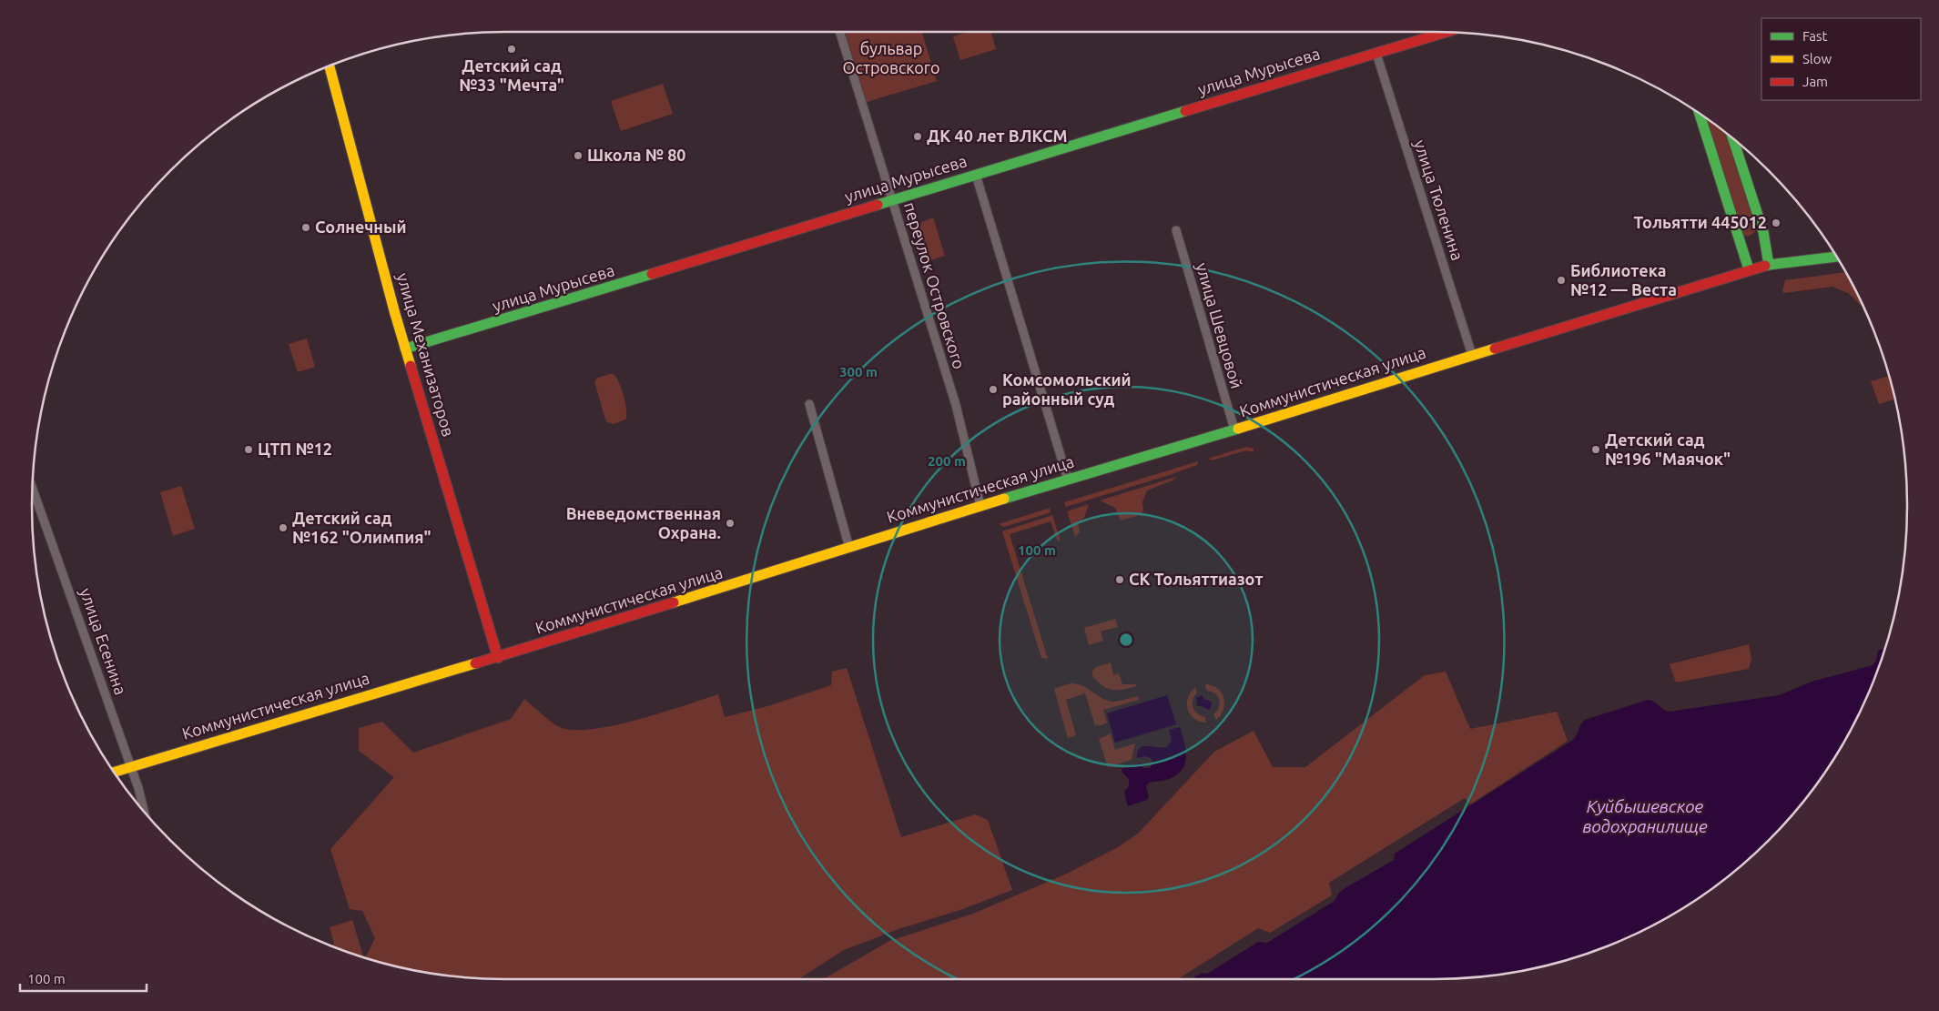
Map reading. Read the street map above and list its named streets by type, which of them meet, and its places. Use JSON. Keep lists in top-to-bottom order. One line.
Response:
{"streets":{"main road":["улица Мурысева","улица Механизаторов","Коммунистическая улица"],"street":["улица Тюленина","переулок Островского","улица Шевцовой","улица Есенина"]},"crossings":[["улица Мурысева","улица Тюленина"],["улица Мурысева","переулок Островского"],["улица Мурысева","улица Механизаторов"],["улица Тюленина","Коммунистическая улица"],["переулок Островского","Коммунистическая улица"],["улица Шевцовой","Коммунистическая улица"],["улица Механизаторов","Коммунистическая улица"],["Коммунистическая улица","улица Есенина"]],"water":["Куйбышевское водохранилище"],"parks":["бульвар Островского"],"places":["Детский сад №33 \"Мечта\"","ДК 40 лет ВЛКСМ","Школа № 80","Тольятти 445012","Солнечный","Библиотека №12 — Веста","Комсомольский районный суд","ЦТП №12","Детский сад №196 \"Маячок\"","Вневедомственная Охрана.","Детский сад №162 \"Олимпия\"","СК Тольяттиазот"],"legend":["Fast","Slow","Jam"],"scale_bar":"100 m","rings":["300 m","200 m","100 m"]}
